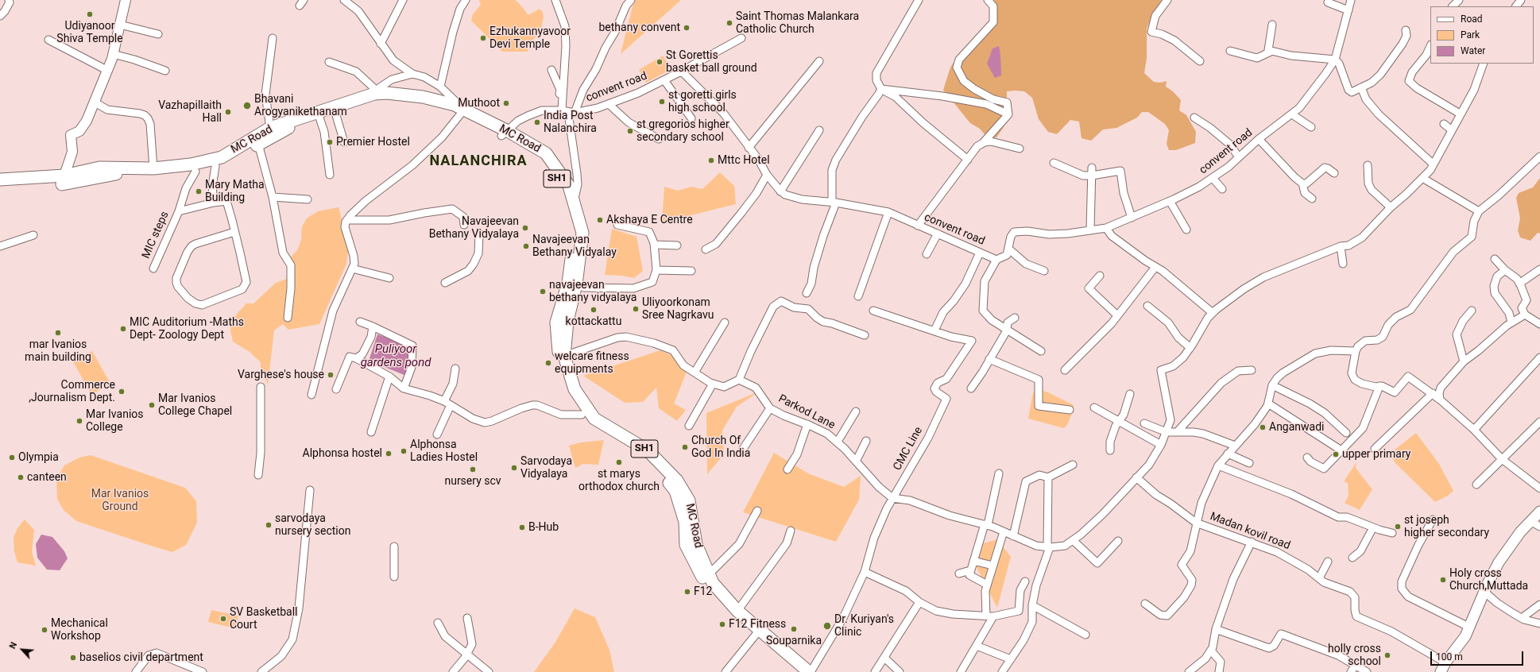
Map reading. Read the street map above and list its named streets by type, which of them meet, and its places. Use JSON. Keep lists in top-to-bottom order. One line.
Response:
{"streets":{"main road":["MC Road","SH1"],"street":["convent road","MIC steps","Parkod Lane","CMC Line","Madan kovil road"]},"crossings":[["convent road","MC Road"],["MC Road","MIC steps"],["MC Road","CMC Line"],["Parkod Lane","CMC Line"]],"districts":["NALANCHIRA"],"water":["Puliyoor gardens pond"],"parks":["Mar Ivanios Ground"],"places":["Udiyanoor Shiva Temple","Saint Thomas Malankara Catholic Church","bethany convent","Ezhukannyavoor Devi Temple","St Gorettis basket ball ground","st goretti girls high school","Muthoot","Bhavani Arogyanikethanam","Vazhapillaith Hall","India Post Nalanchira","st gregorios higher secondary school","Premier Hostel","Mttc Hotel","Mary Matha Building","Akshaya E Centre","Navajeevan Bethany Vidyalaya","Navajeevan Bethany Vidyalay","navajeevan bethany vidyalaya","Uliyoorkonam Sree Nagrkavu","kottackattu","MIC Auditorium -Maths Dept- Zoology Dept","mar Ivanios main building","welcare fitness equipments","Varghese's house","Commerce ,Journalism Dept.","Mar Ivanios College Chapel","Mar Ivanios College","Anganwadi","Church Of God In India","Alphonsa Ladies Hostel","Alphonsa hostel","upper primary","Olympia","st marys orthodox church","Sarvodaya Vidyalaya","nursery scv","canteen","sarvodaya nursery section","st joseph higher secondary","B-Hub","Holy cross Church,Muttada","F12","SV Basketball Court","F12 Fitness","Dr. Kuriyan's Clinic","Souparnika","Mechanical Workshop","holly cross school","baselios civil department"],"legend":["Road","Park","Water"],"scale_bar":"100 m","north":"top left"}
